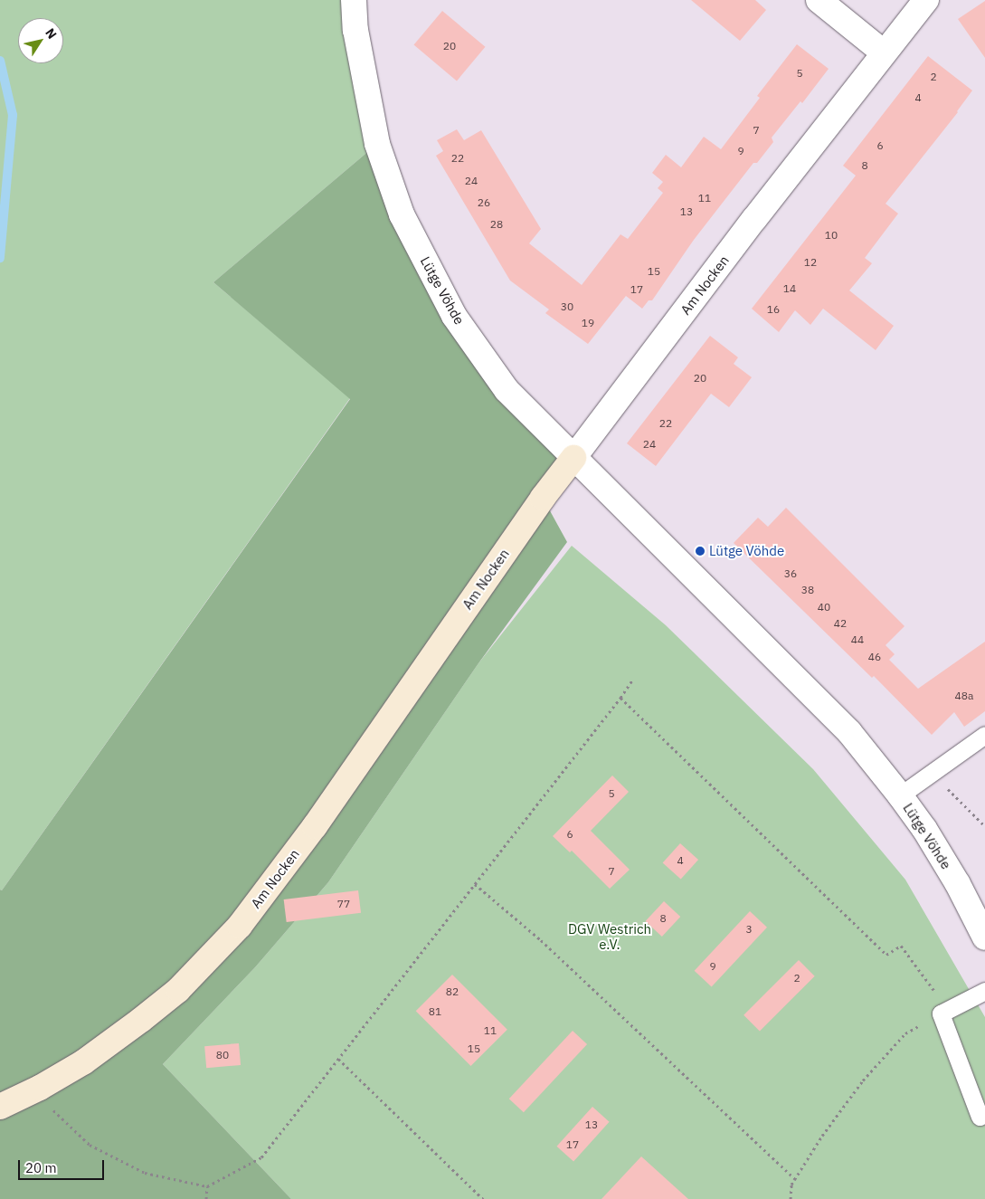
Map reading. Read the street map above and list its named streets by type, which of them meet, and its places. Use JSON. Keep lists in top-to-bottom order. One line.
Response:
{"streets":{"street":["Am Nocken","Lütge Vöhde"]},"crossings":[["Am Nocken","Lütge Vöhde"]],"parks":["DGV Westrich e.V."],"places":["Lütge Vöhde"],"house_numbers":["20","5","2","4","7","6","9","22","8","24","11","26","13","28","10","12","15","14","17","30","16","19","20","22","24","36","38","40","42","44","46","48a","5","6","4","7","77","8","3","9","2","82","81","11","15","80","13","17"],"scale_bar":"20 m","north":"top right"}
